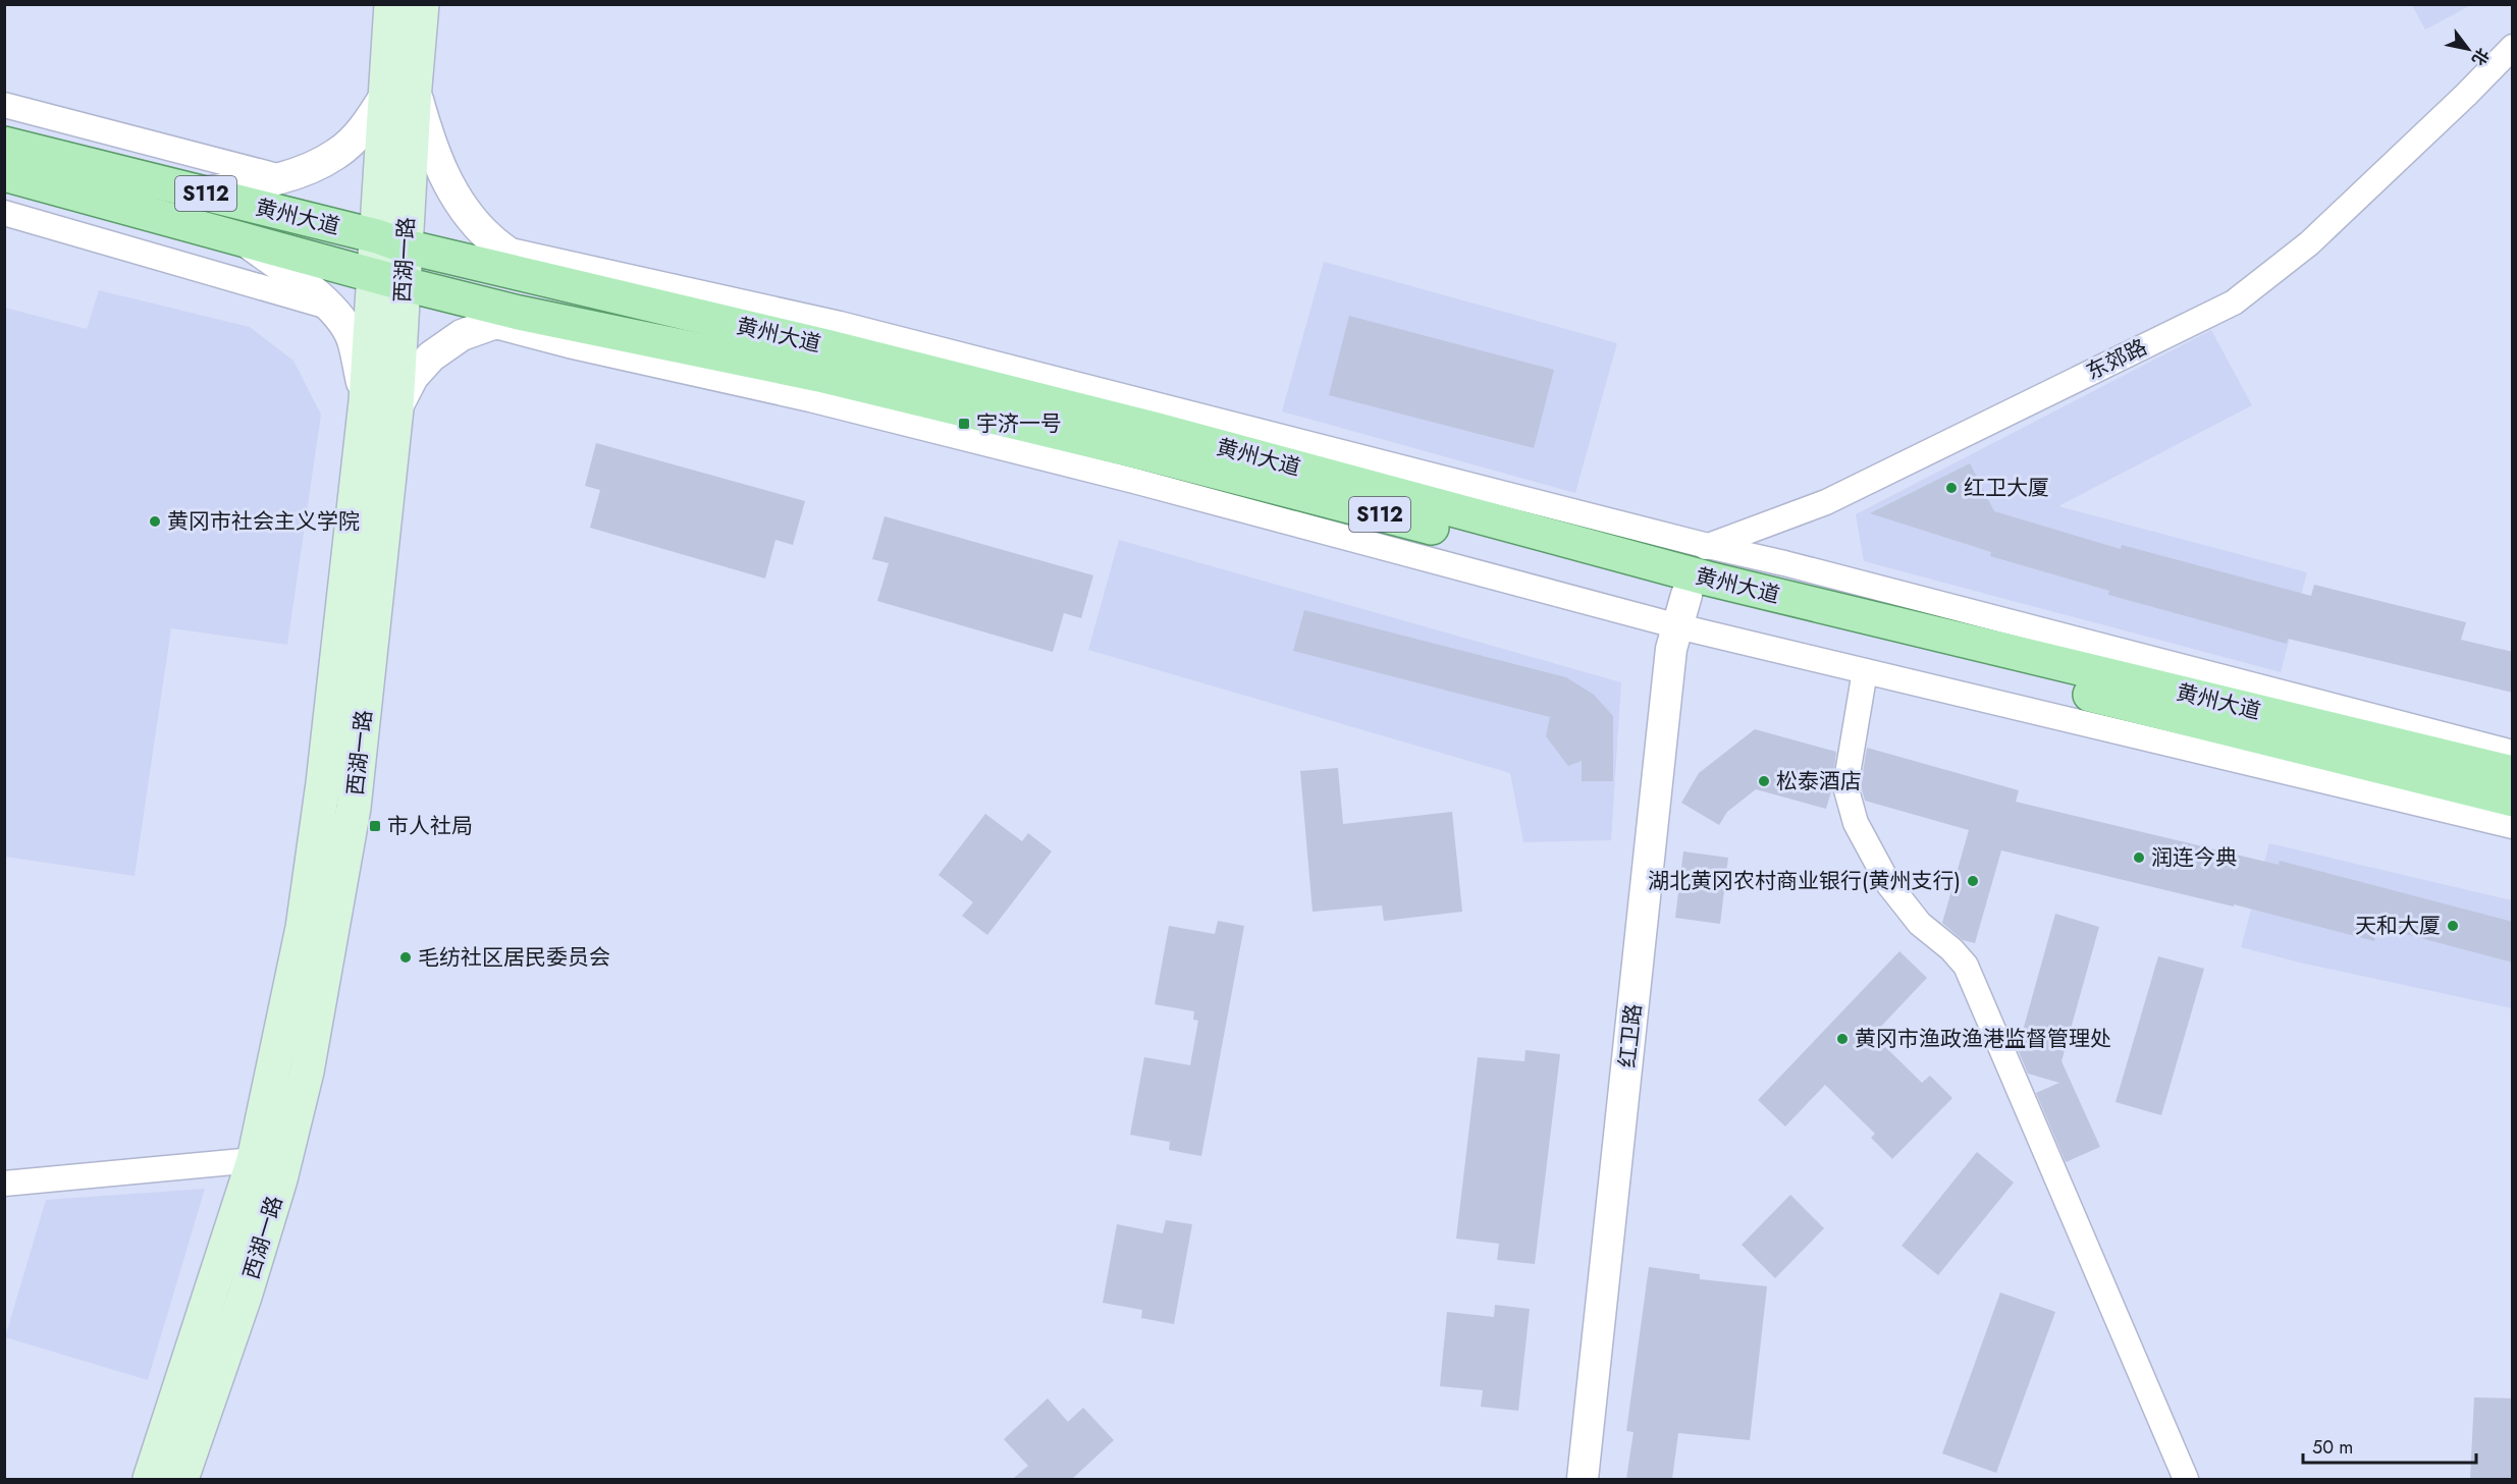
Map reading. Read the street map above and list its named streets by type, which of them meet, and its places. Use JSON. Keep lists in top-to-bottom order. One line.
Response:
{"streets":{"main road":["S112","黄州大道","西湖一路"],"street":["东郊路","红卫路"]},"crossings":[["黄州大道","西湖一路"],["黄州大道","东郊路"],["黄州大道","红卫路"]],"places":{"transit":["宇济一号","市人社局"],"other":["红卫大厦","黄冈市社会主义学院","松泰酒店","润连今典","湖北黄冈农村商业银行(黄州支行)","天和大厦","毛纺社区居民委员会","黄冈市渔政渔港监督管理处"]},"scale_bar":"50 m","north":"bottom right"}
